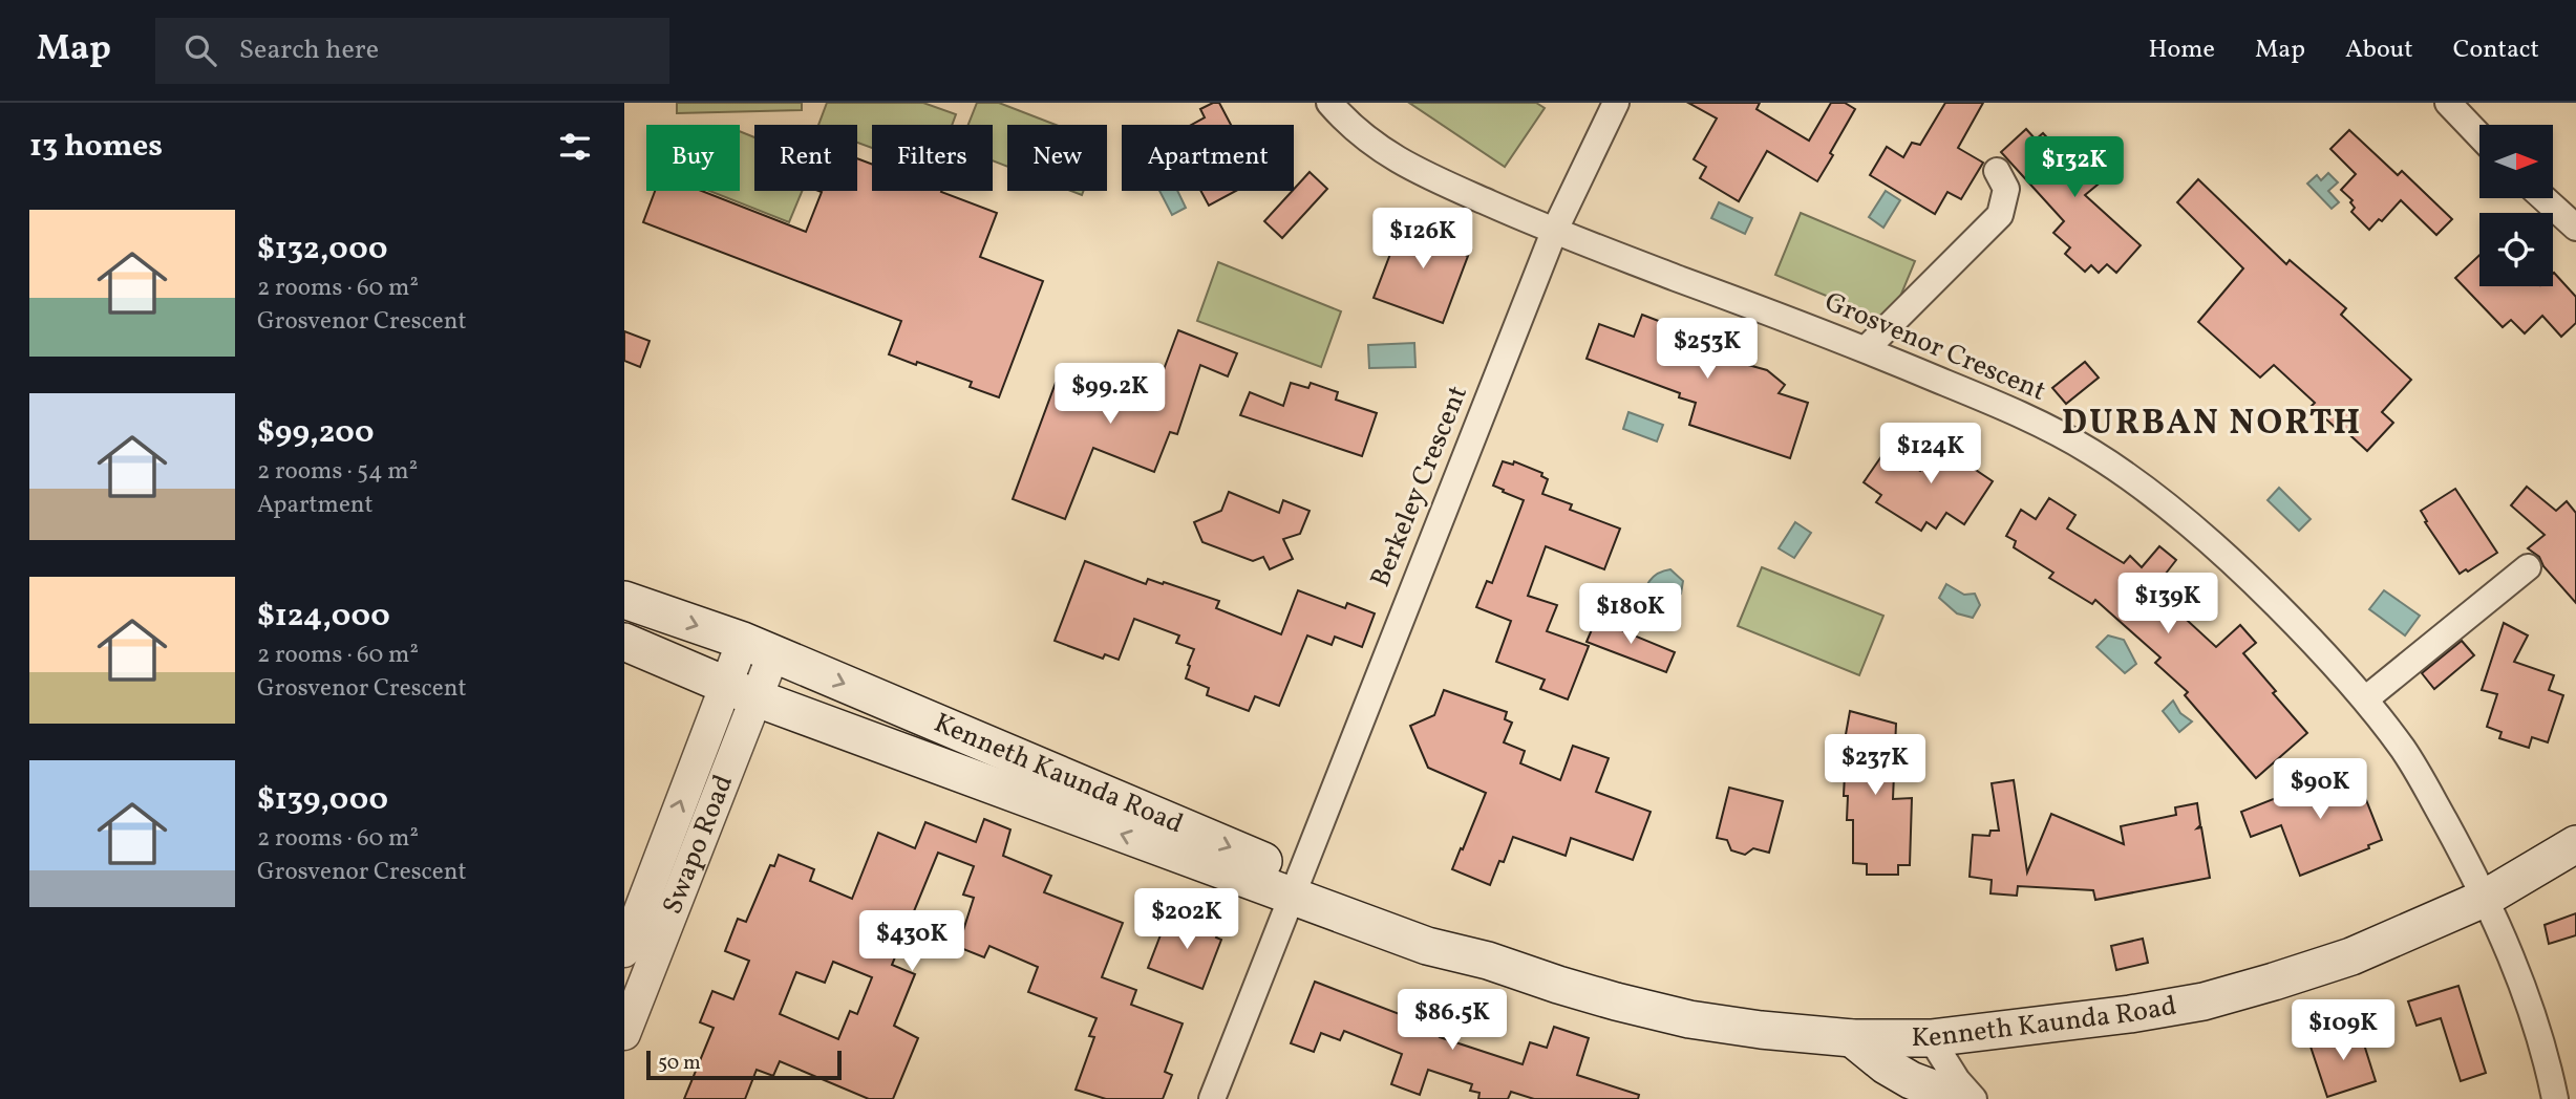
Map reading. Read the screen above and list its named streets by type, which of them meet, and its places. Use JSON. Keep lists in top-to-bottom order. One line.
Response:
{"streets":{"main road":["Kenneth Kaunda Road"],"street":["Grosvenor Crescent","Berkeley Crescent","Swapo Road"]},"crossings":[["Grosvenor Crescent","Berkeley Crescent"],["Grosvenor Crescent","Kenneth Kaunda Road"],["Berkeley Crescent","Kenneth Kaunda Road"],["Kenneth Kaunda Road","Swapo Road"]],"districts":["DURBAN NORTH"],"scale_bar":"50 m","north":"right","page":{"header":"Map","search":"Search here","nav":["Home","Map","About","Contact"],"heading":"13 homes","chip":["Buy","Rent","Filters","New","Apartment"],"price":["$132K","$126K","$253K","$99.2K","$124K","$139K","$180K","$237K","$90K","$202K","$430K","$86.5K","$109K"],"list":[{"name":"$132,000","note":"2 rooms · 60 m² · Grosvenor Crescent"},{"name":"$99,200","note":"2 rooms · 54 m² · Apartment"},{"name":"$124,000","note":"2 rooms · 60 m² · Grosvenor Crescent"},{"name":"$139,000","note":"2 rooms · 60 m² · Grosvenor Crescent"}],"scale":"50 m"}}
